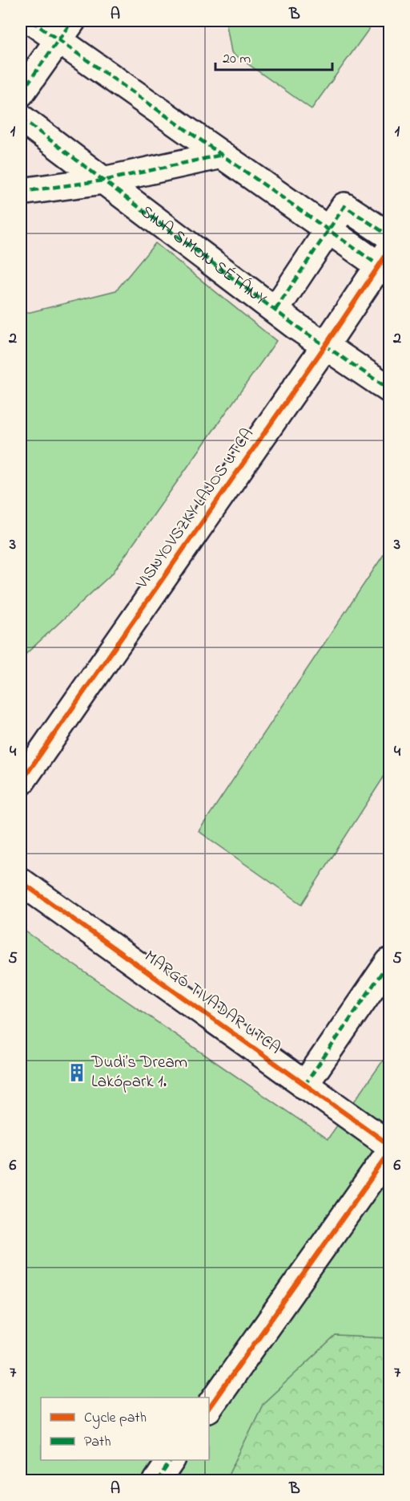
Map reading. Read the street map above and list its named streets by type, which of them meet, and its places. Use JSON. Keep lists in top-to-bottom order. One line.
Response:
{"streets":{"street":["SINA SIMON SÉTÁNY","VISNYOVSZKY LAJOS UTCA","MARGÓ TIVADAR UTCA"]},"crossings":[["SINA SIMON SÉTÁNY","VISNYOVSZKY LAJOS UTCA"]],"places":{"building":["Dudi’s Dream Lakópark 1."]},"legend":["Cycle path","Path"],"scale_bar":"20 m","grid":{"columns":["A","B"],"rows":["1","2","3","4","5","6","7"]}}
